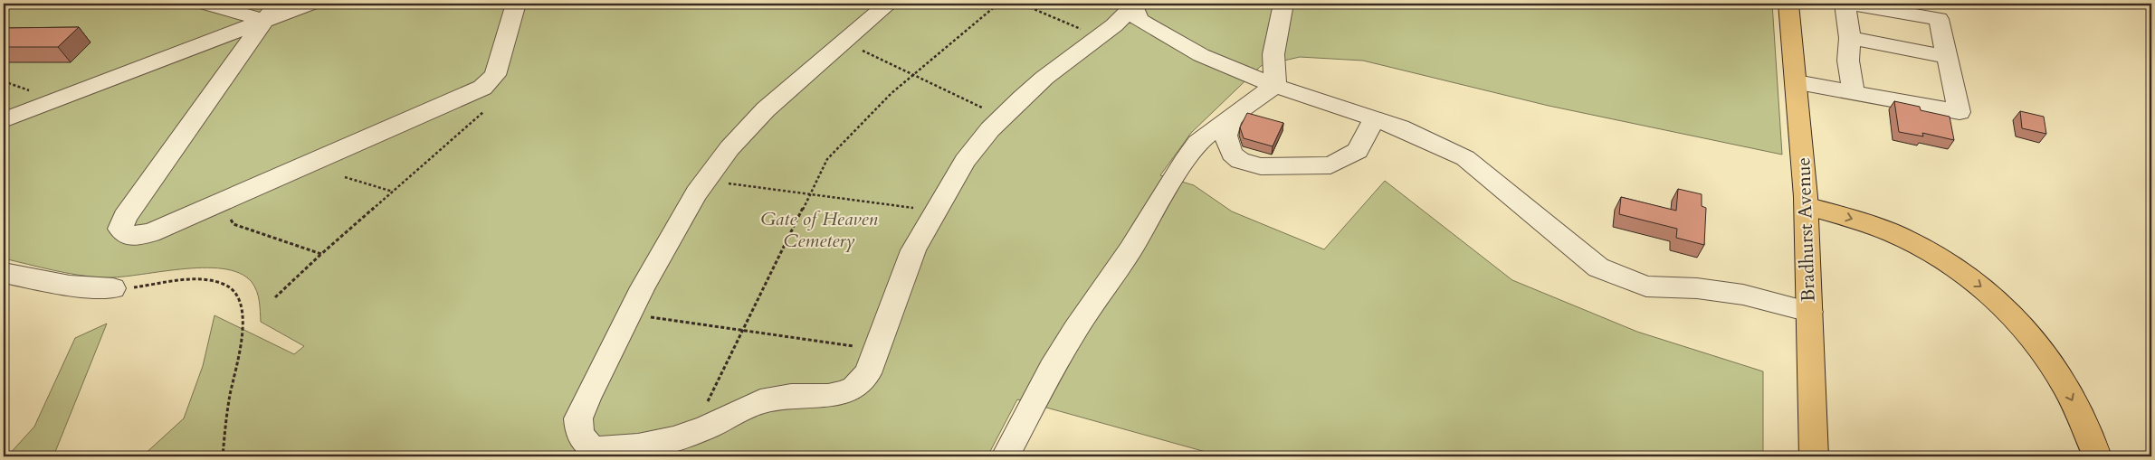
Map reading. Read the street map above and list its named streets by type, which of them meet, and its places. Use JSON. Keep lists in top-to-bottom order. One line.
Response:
{"streets":{"main road":["Bradhurst Avenue"]},"parks":["Gate of Heaven Cemetery"]}
